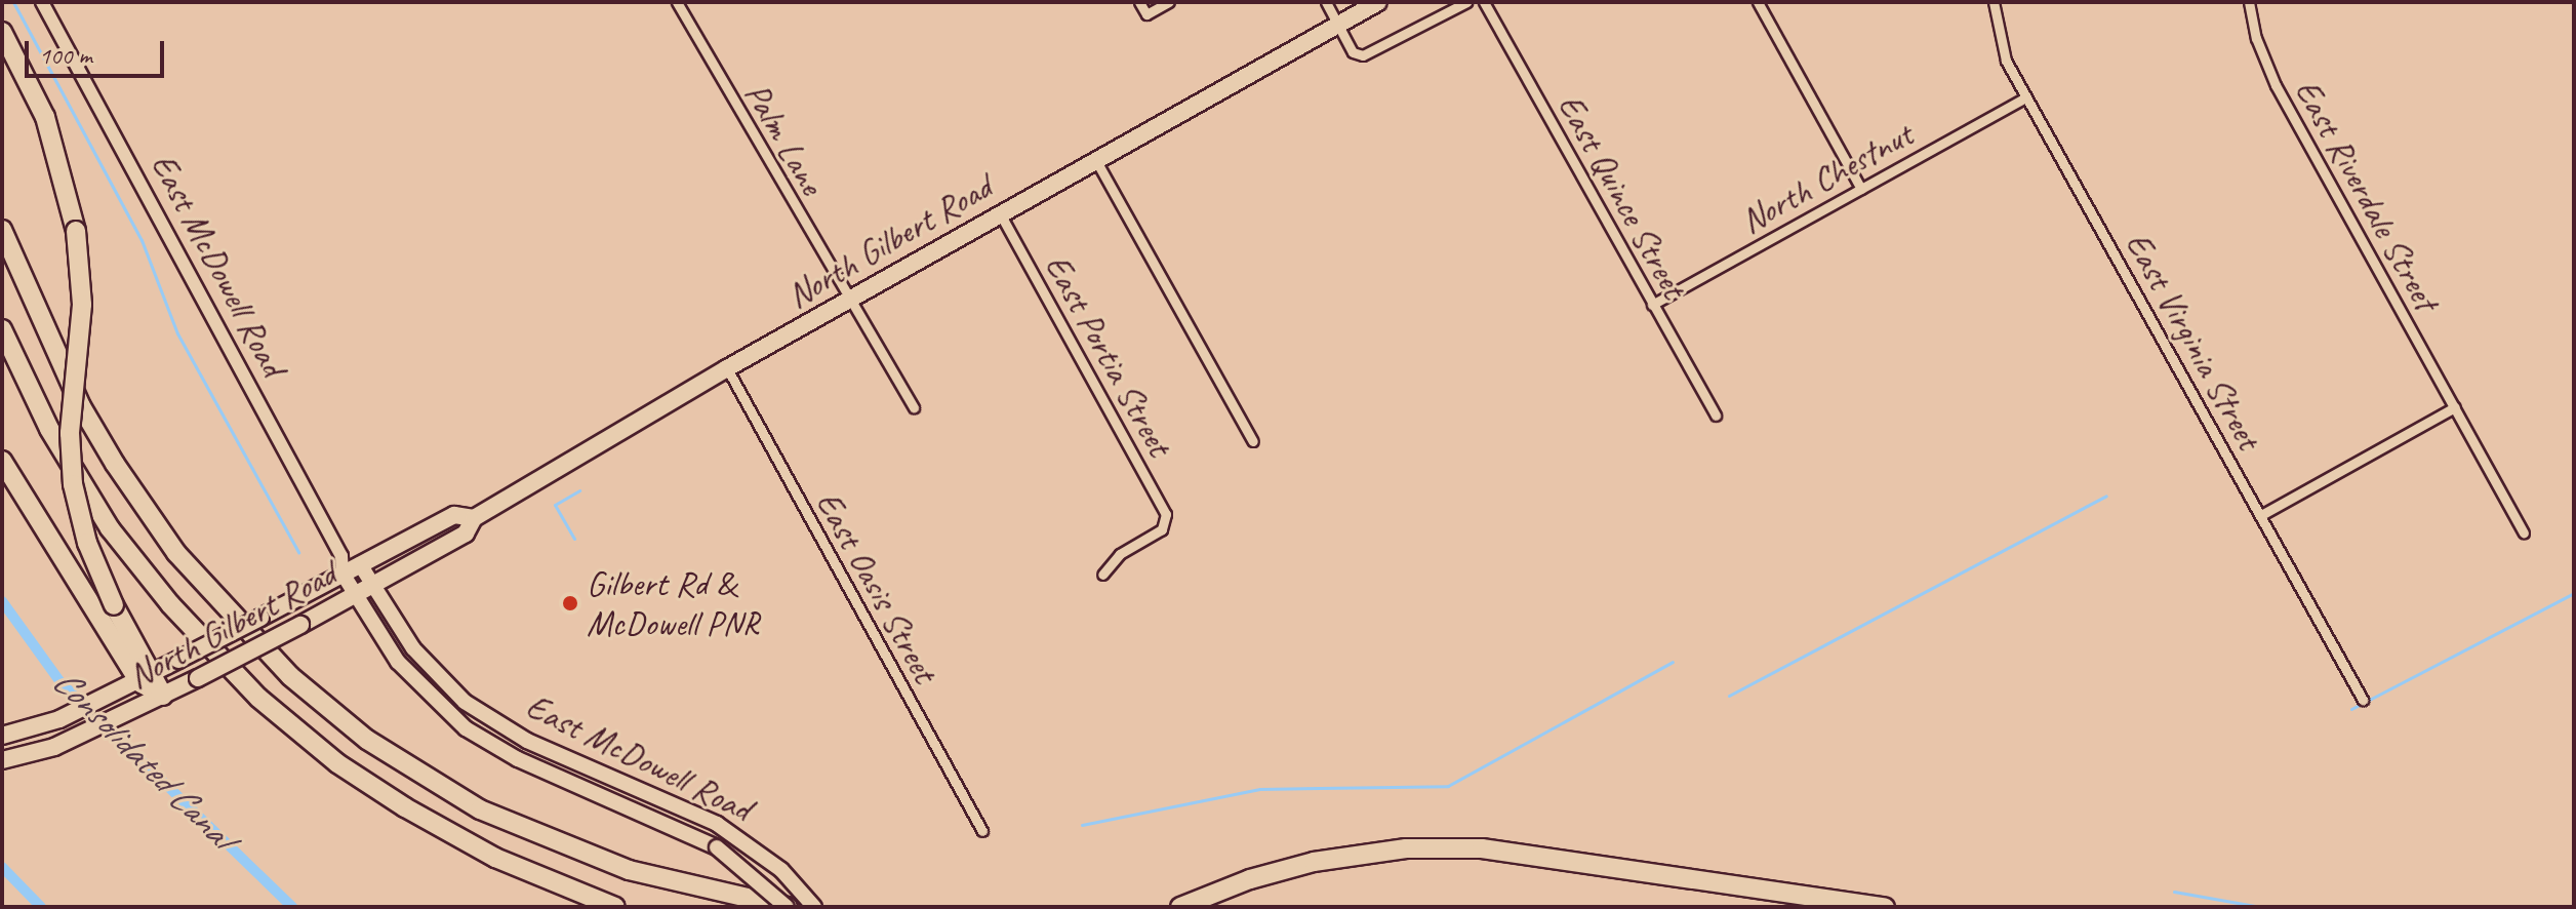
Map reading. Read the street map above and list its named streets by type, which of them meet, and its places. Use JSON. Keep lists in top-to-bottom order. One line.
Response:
{"streets":{"main road":["North Gilbert Road","East McDowell Road"],"street":["Palm Lane","North Chestnut","East Riverdale Street","East Quince Street","East Virginia Street","East Portia Street","East Oasis Street"]},"crossings":[["Palm Lane","North Gilbert Road"],["North Chestnut","East Quince Street"],["North Chestnut","East Virginia Street"],["North Gilbert Road","East McDowell Road"],["North Gilbert Road","East Portia Street"],["North Gilbert Road","East Oasis Street"]],"water":["Consolidated Canal"],"places":["Gilbert Rd & McDowell PNR"],"scale_bar":"100 m"}
